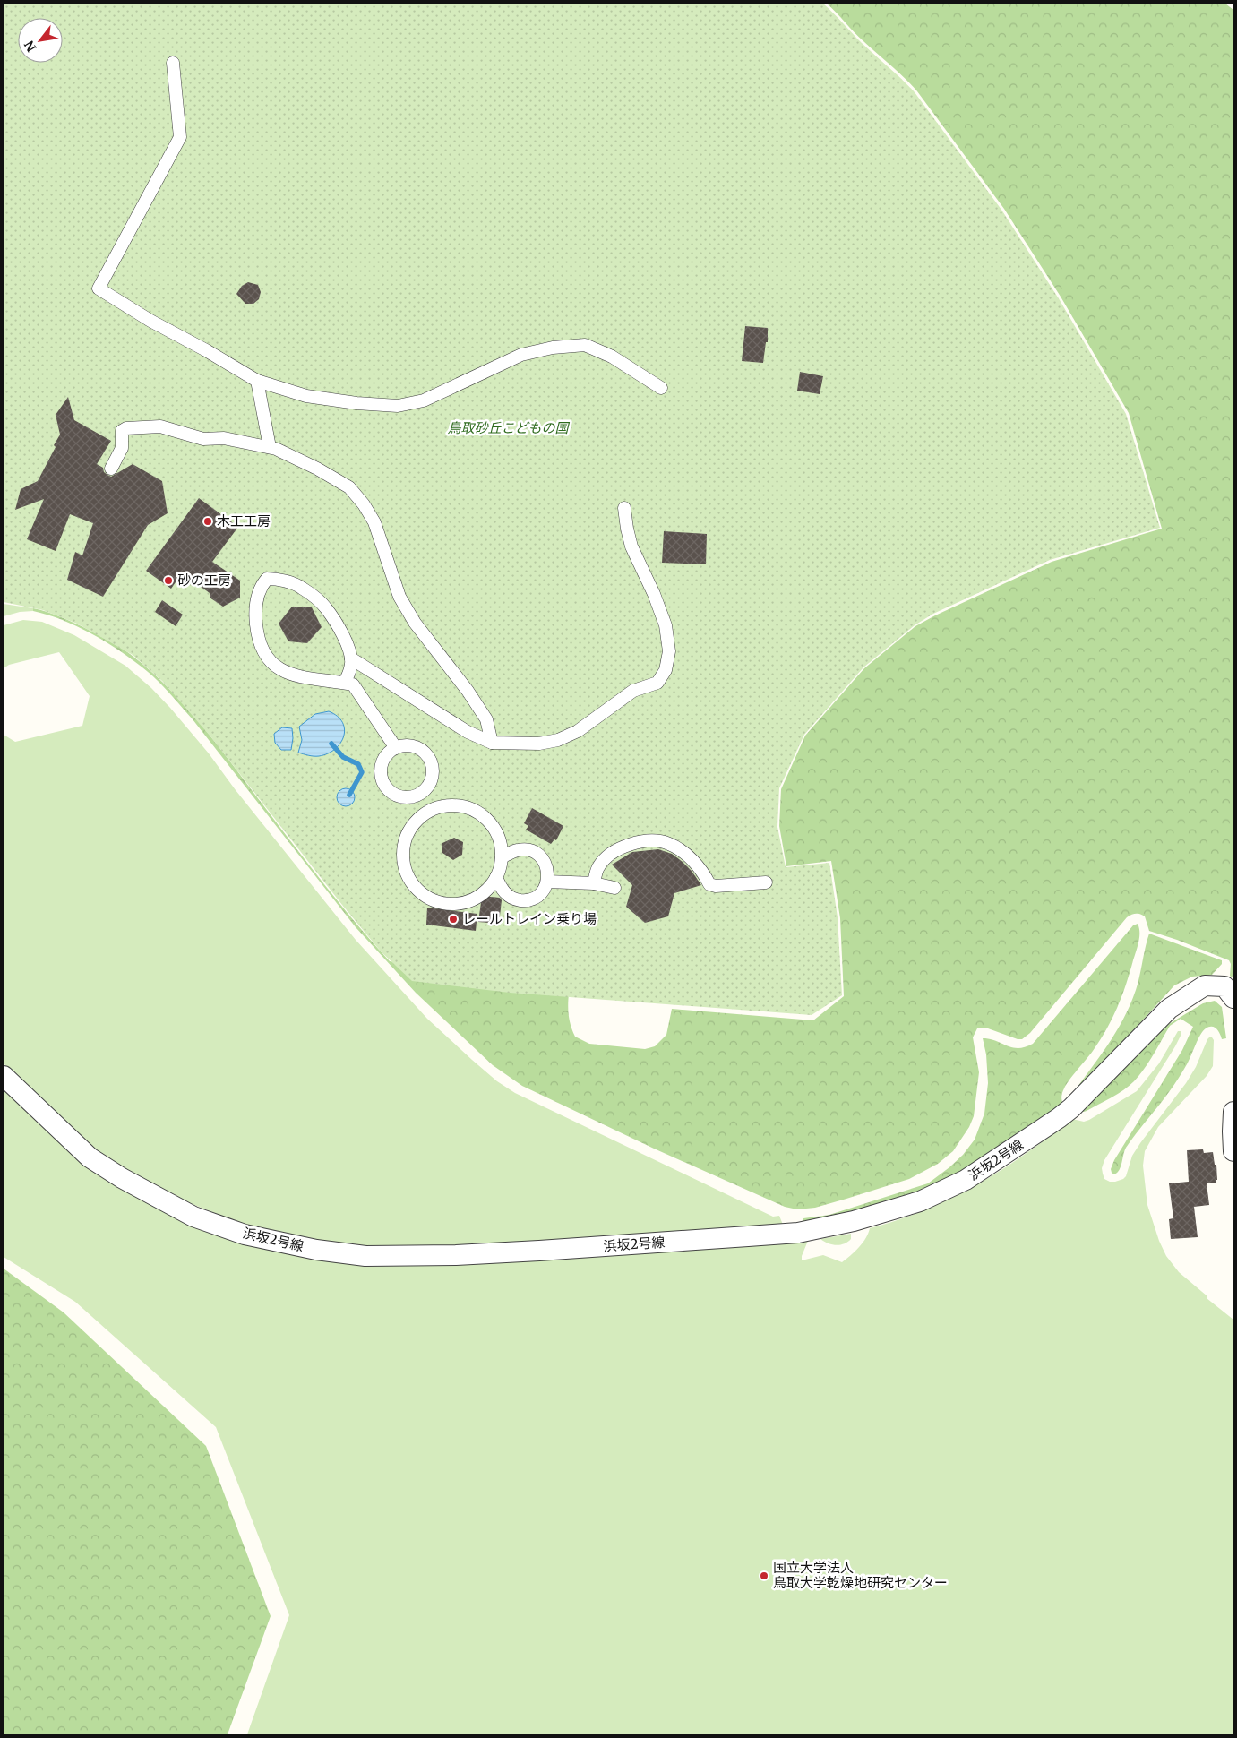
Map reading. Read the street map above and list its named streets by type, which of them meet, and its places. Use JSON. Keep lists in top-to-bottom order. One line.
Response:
{"streets":{"street":["浜坂2号線"]},"parks":["鳥取砂丘こどもの国"],"places":["木工工房","砂の工房","レールトレイン乗り場","国立大学法人 鳥取大学乾燥地研究センター"],"north":"bottom left"}
